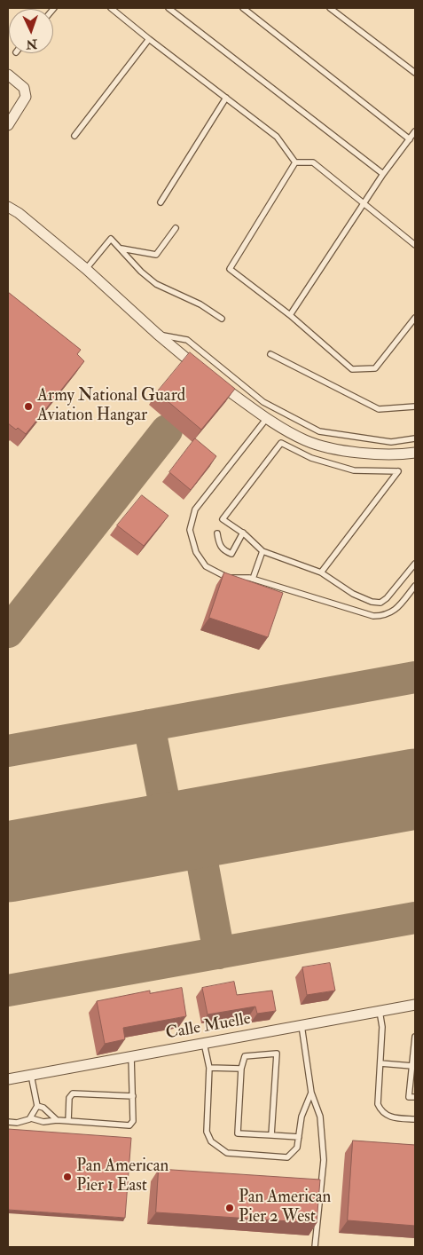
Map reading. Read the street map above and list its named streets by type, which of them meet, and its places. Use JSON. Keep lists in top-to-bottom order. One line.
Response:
{"streets":{"street":["Calle Muelle"]},"places":["Army National Guard Aviation Hangar","Pan American Pier 1 East","Pan American Pier 2 West"],"north":"bottom"}
